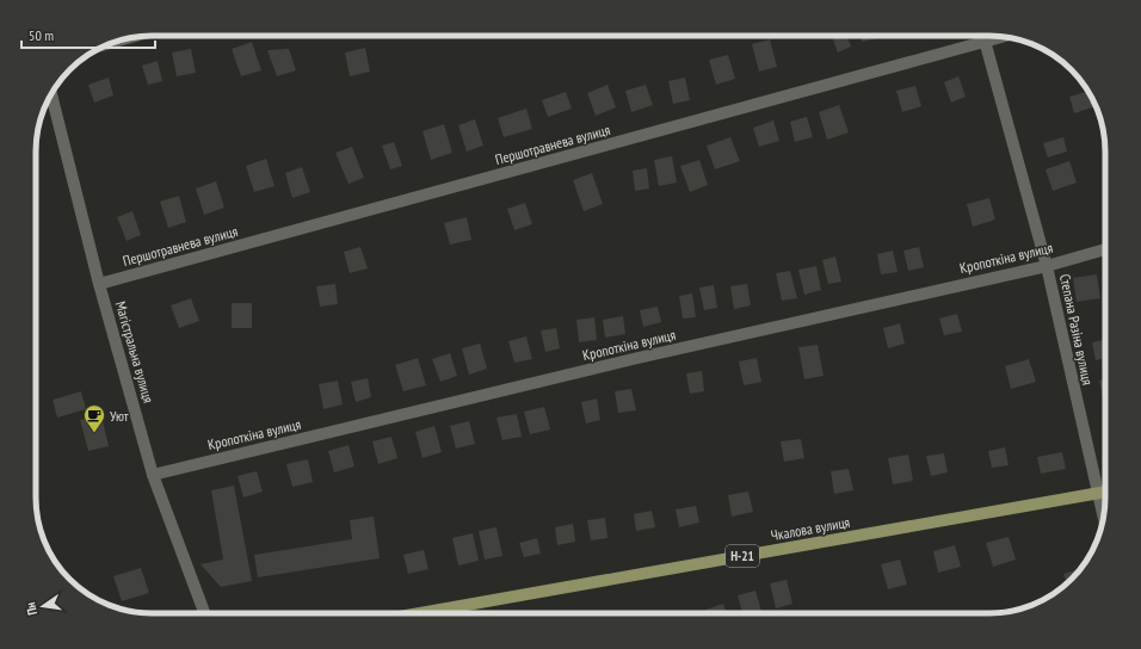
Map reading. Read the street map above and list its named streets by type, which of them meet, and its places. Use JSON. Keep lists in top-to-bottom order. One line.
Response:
{"streets":{"main road":["Чкалова вулиця","Н-21"],"street":["Першотравнева вулиця","Кропоткіна вулиця","Степана Разіна вулиця","Магістральна вулиця"]},"crossings":[["Першотравнева вулиця","Степана Разіна вулиця"],["Першотравнева вулиця","Магістральна вулиця"],["Кропоткіна вулиця","Степана Разіна вулиця"],["Кропоткіна вулиця","Магістральна вулиця"],["Степана Разіна вулиця","Чкалова вулиця"]],"places":{"cafe":["Уют"]},"scale_bar":"50 m","north":"left"}
